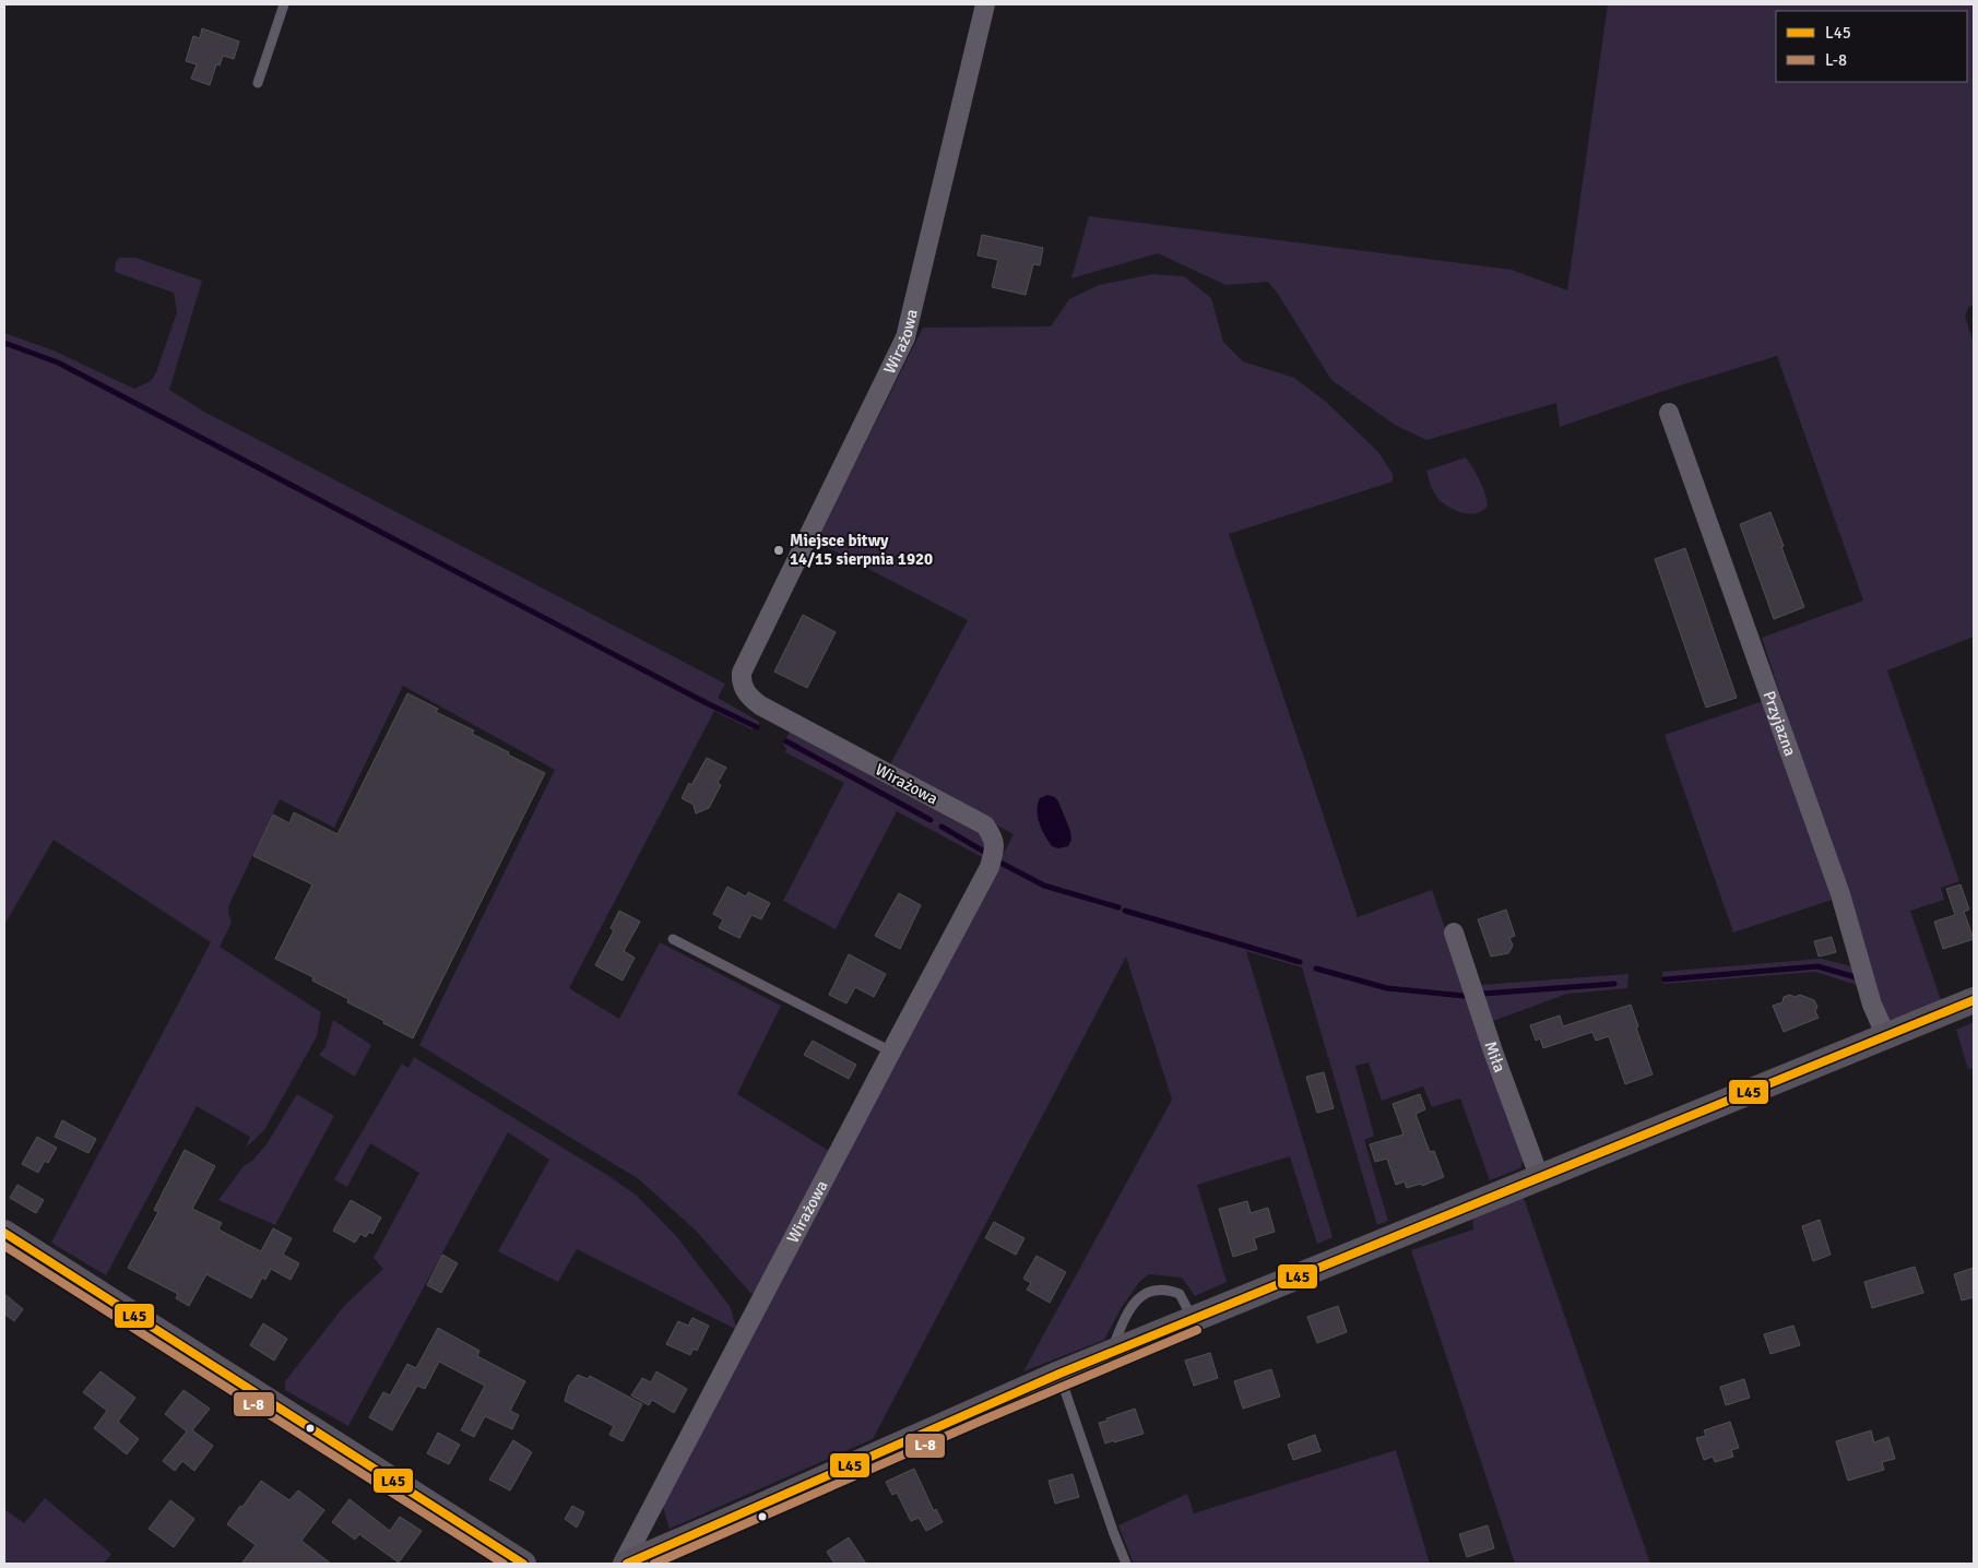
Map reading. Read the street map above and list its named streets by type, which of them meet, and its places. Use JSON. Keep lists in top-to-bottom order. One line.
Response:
{"streets":{"street":["Wirażowa","Przyjazna","Miła"]},"places":["Miejsce bitwy 14/15 sierpnia 1920"],"lines":["transit line L45","transit line L-8"],"legend":["L45","L-8"]}
